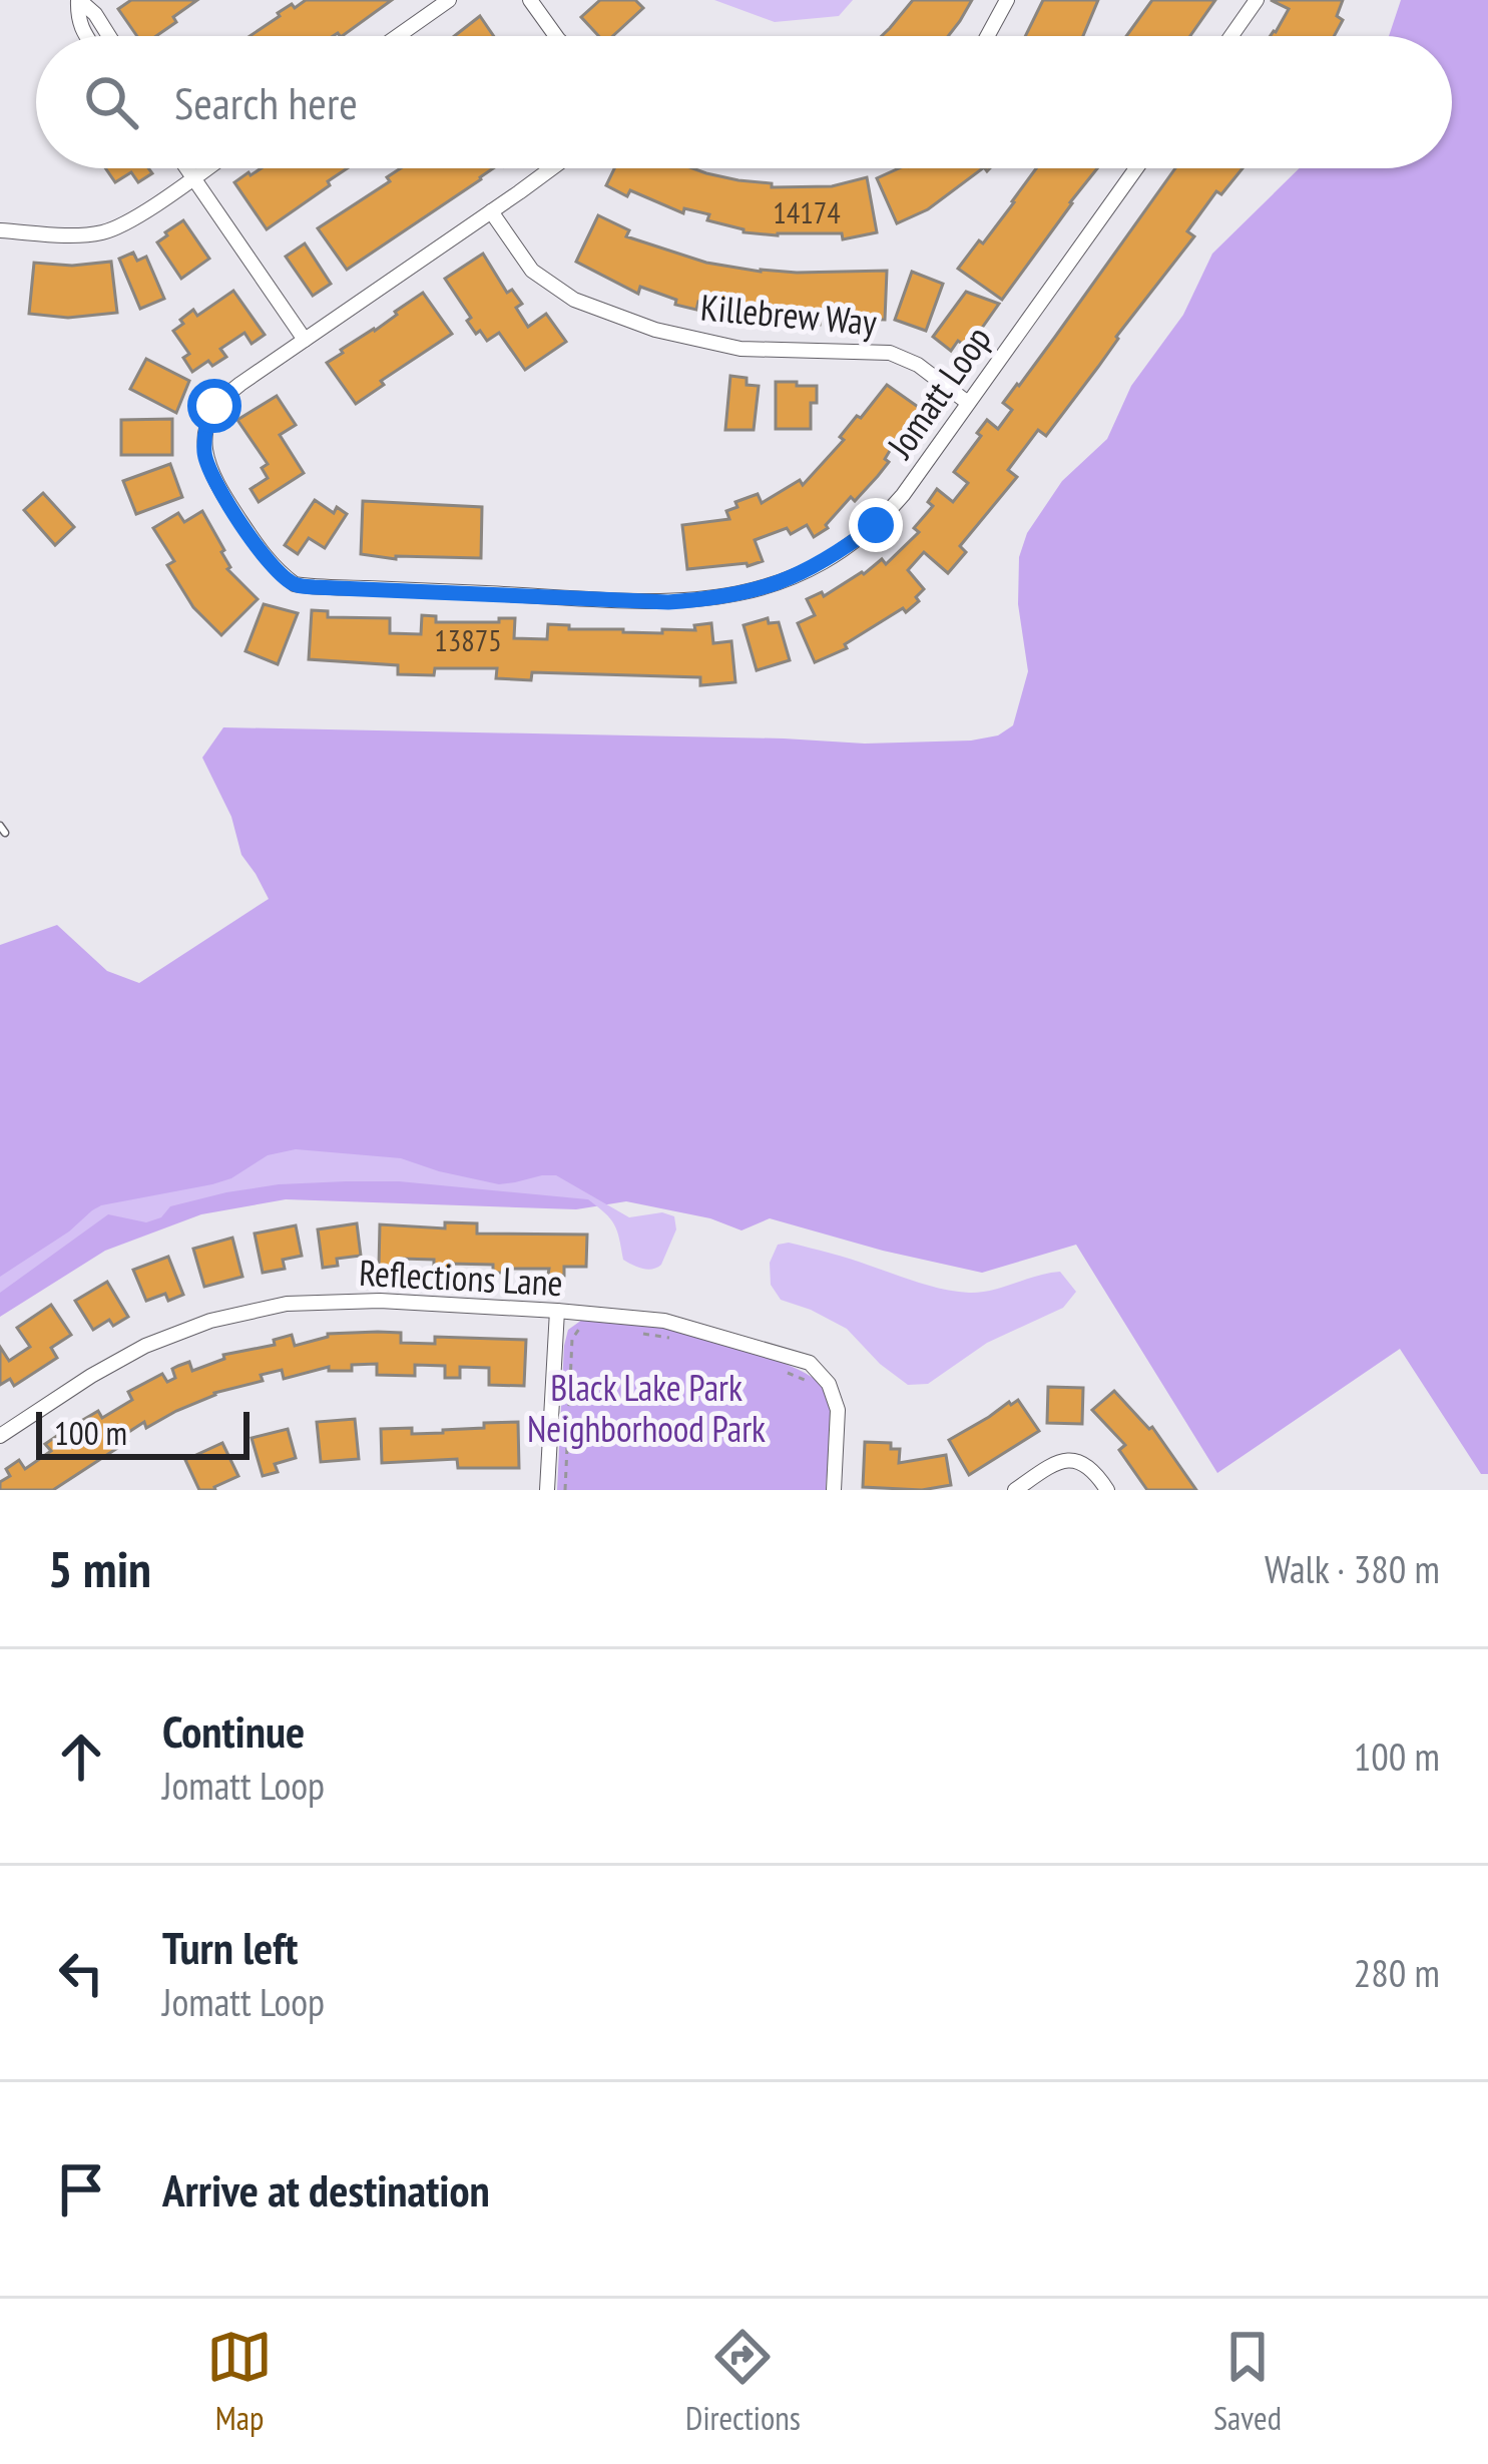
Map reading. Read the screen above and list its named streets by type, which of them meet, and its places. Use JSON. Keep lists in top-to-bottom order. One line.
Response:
{"streets":{"street":["Killebrew Way","Jomatt Loop","Reflections Lane"]},"crossings":[["Killebrew Way","Jomatt Loop"]],"parks":["Black Lake Park Neighborhood Park"],"house_numbers":["14174","13875"],"scale_bar":"100 m","page":{"search":"Search here","scale":"100 m","heading":["5 min","Walk · 380 m"],"list":[["Continue","Jomatt Loop","100 m"],["Turn left","Jomatt Loop","280 m"],"Arrive at destination"],"nav":["Map","Directions","Saved"]}}
